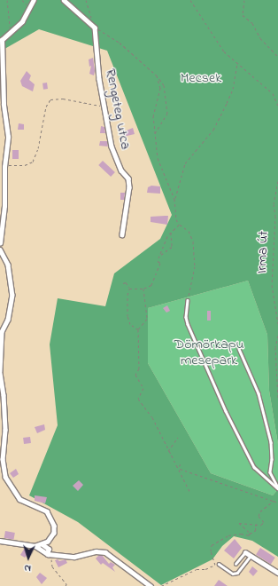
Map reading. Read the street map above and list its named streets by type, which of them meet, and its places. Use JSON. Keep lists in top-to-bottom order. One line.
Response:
{"streets":{"street":["Rengeteg utca"],"path":["Irma út"]},"parks":["Mecsek","Dömörkapu mesepark"],"north":"bottom"}
